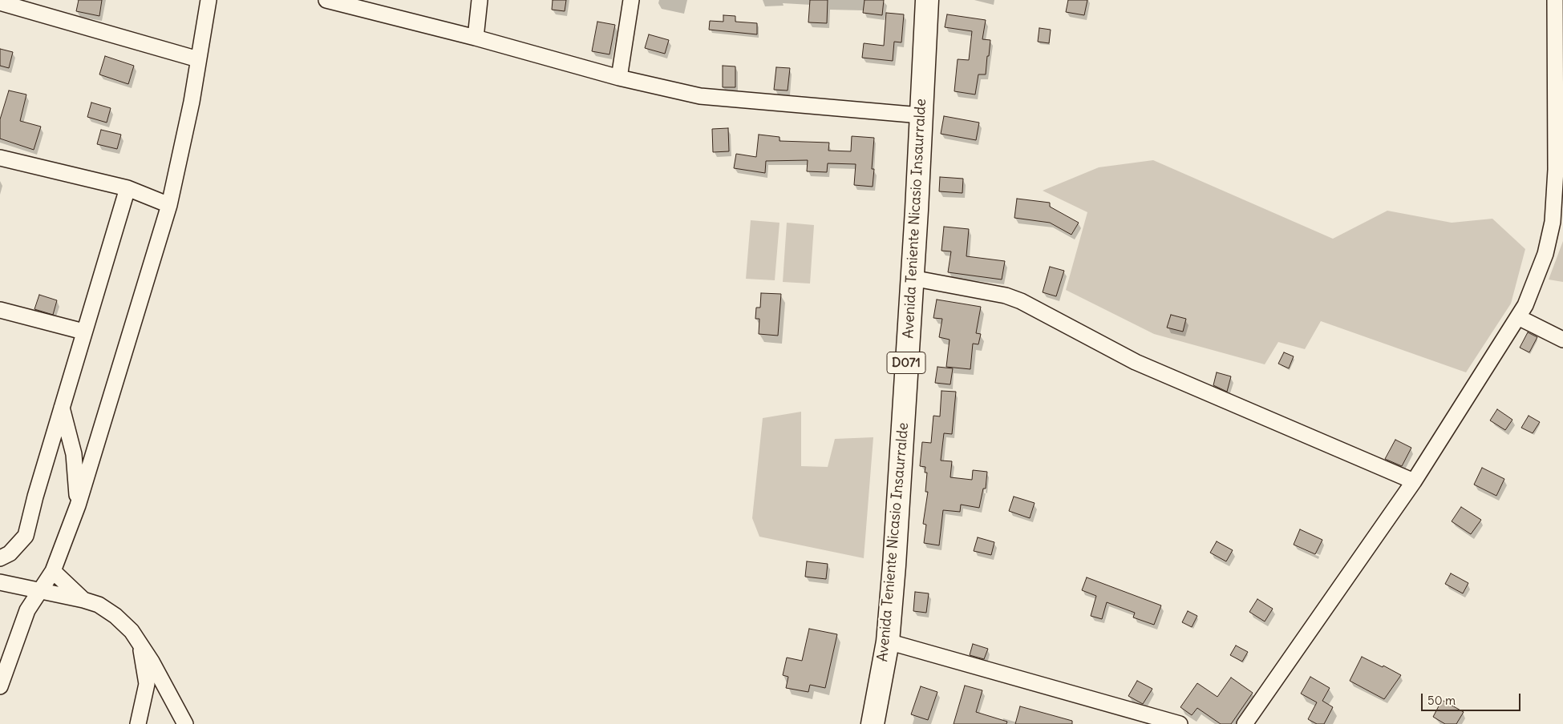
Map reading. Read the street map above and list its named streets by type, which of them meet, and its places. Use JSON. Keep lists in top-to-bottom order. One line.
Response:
{"streets":{"main road":["Avenida Teniente Nicasio Insaurralde","D071"]},"scale_bar":"50 m"}
